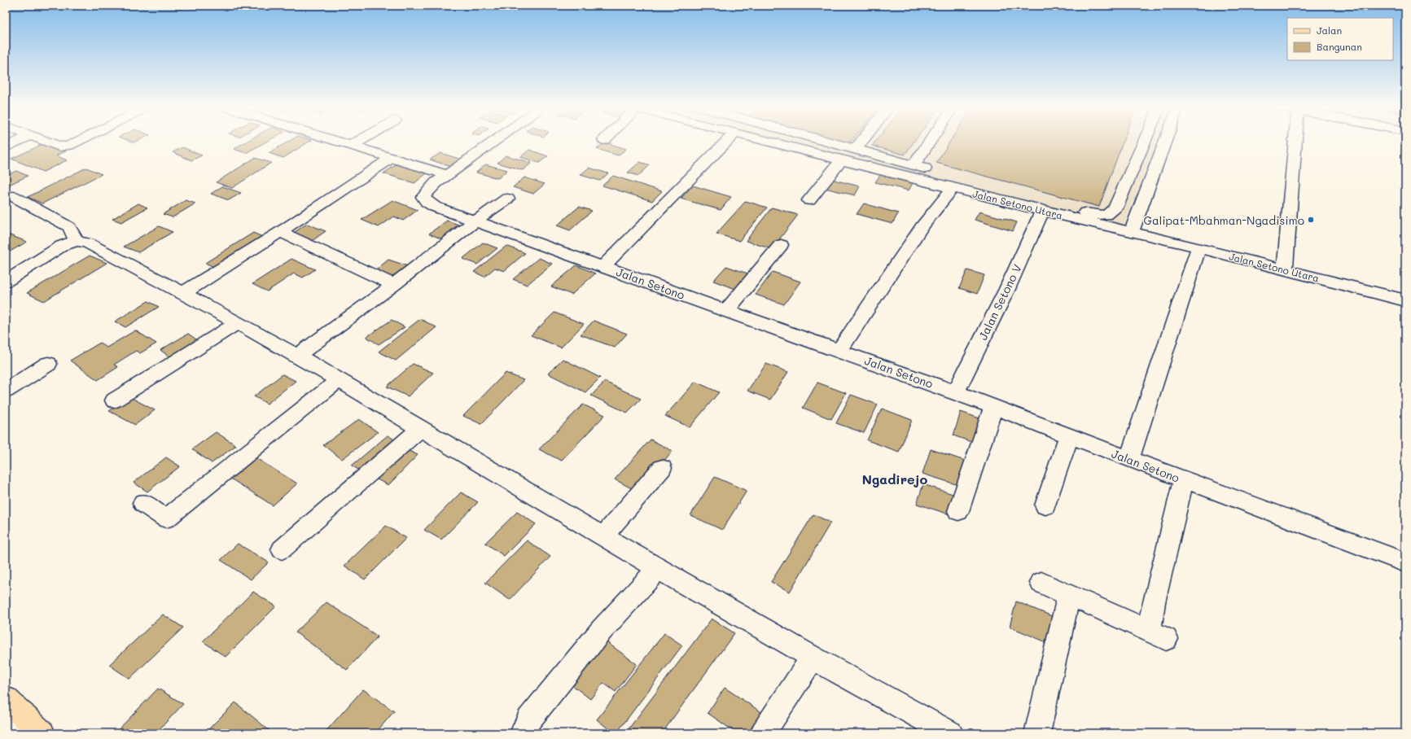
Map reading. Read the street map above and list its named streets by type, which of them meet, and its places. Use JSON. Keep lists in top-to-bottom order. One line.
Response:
{"streets":{"street":["Jalan Setono Utara","Jalan Setono","Jalan Setono V"]},"crossings":[["Jalan Setono Utara","Jalan Setono V"],["Jalan Setono","Jalan Setono V"]],"districts":["Ngadirejo"],"places":["Galipat-Mbahman-Ngadisimo"],"legend":["Jalan","Bangunan"]}
